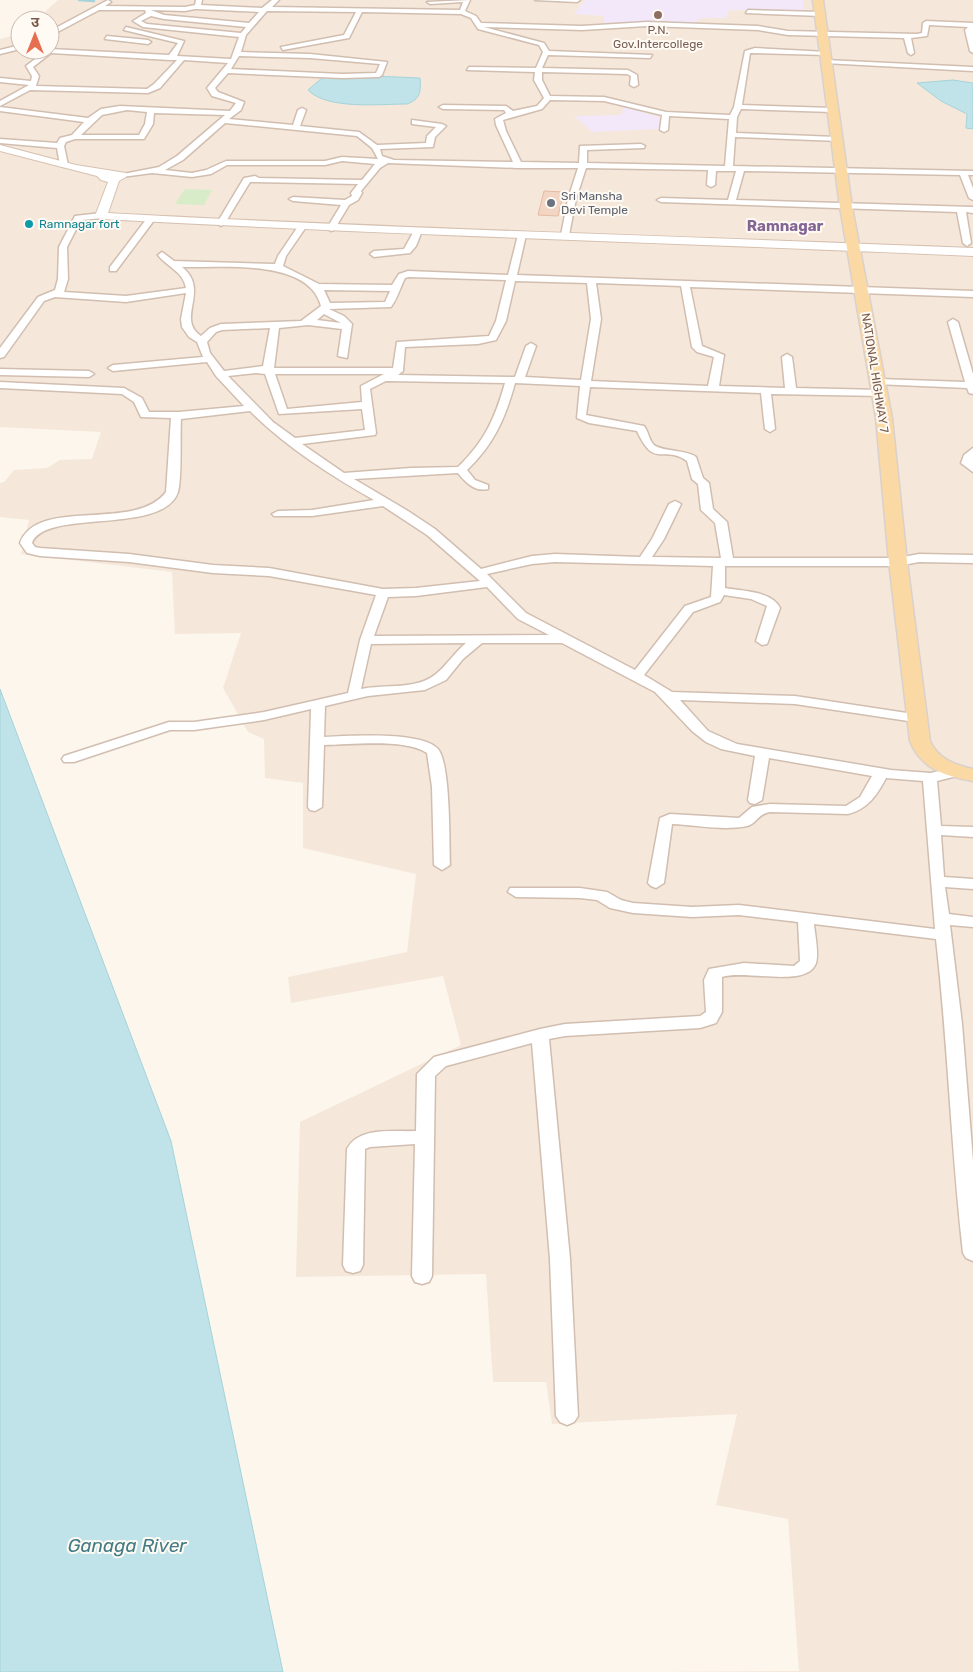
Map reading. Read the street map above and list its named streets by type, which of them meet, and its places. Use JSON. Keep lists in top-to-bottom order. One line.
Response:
{"streets":{"main road":["NATIONAL HIGHWAY 7"]},"districts":["Ramnagar"],"water":["Ganaga River"],"places":["P.N. Gov.Intercollege","Sri Mansha Devi Temple","Ramnagar fort"],"north":"top"}
